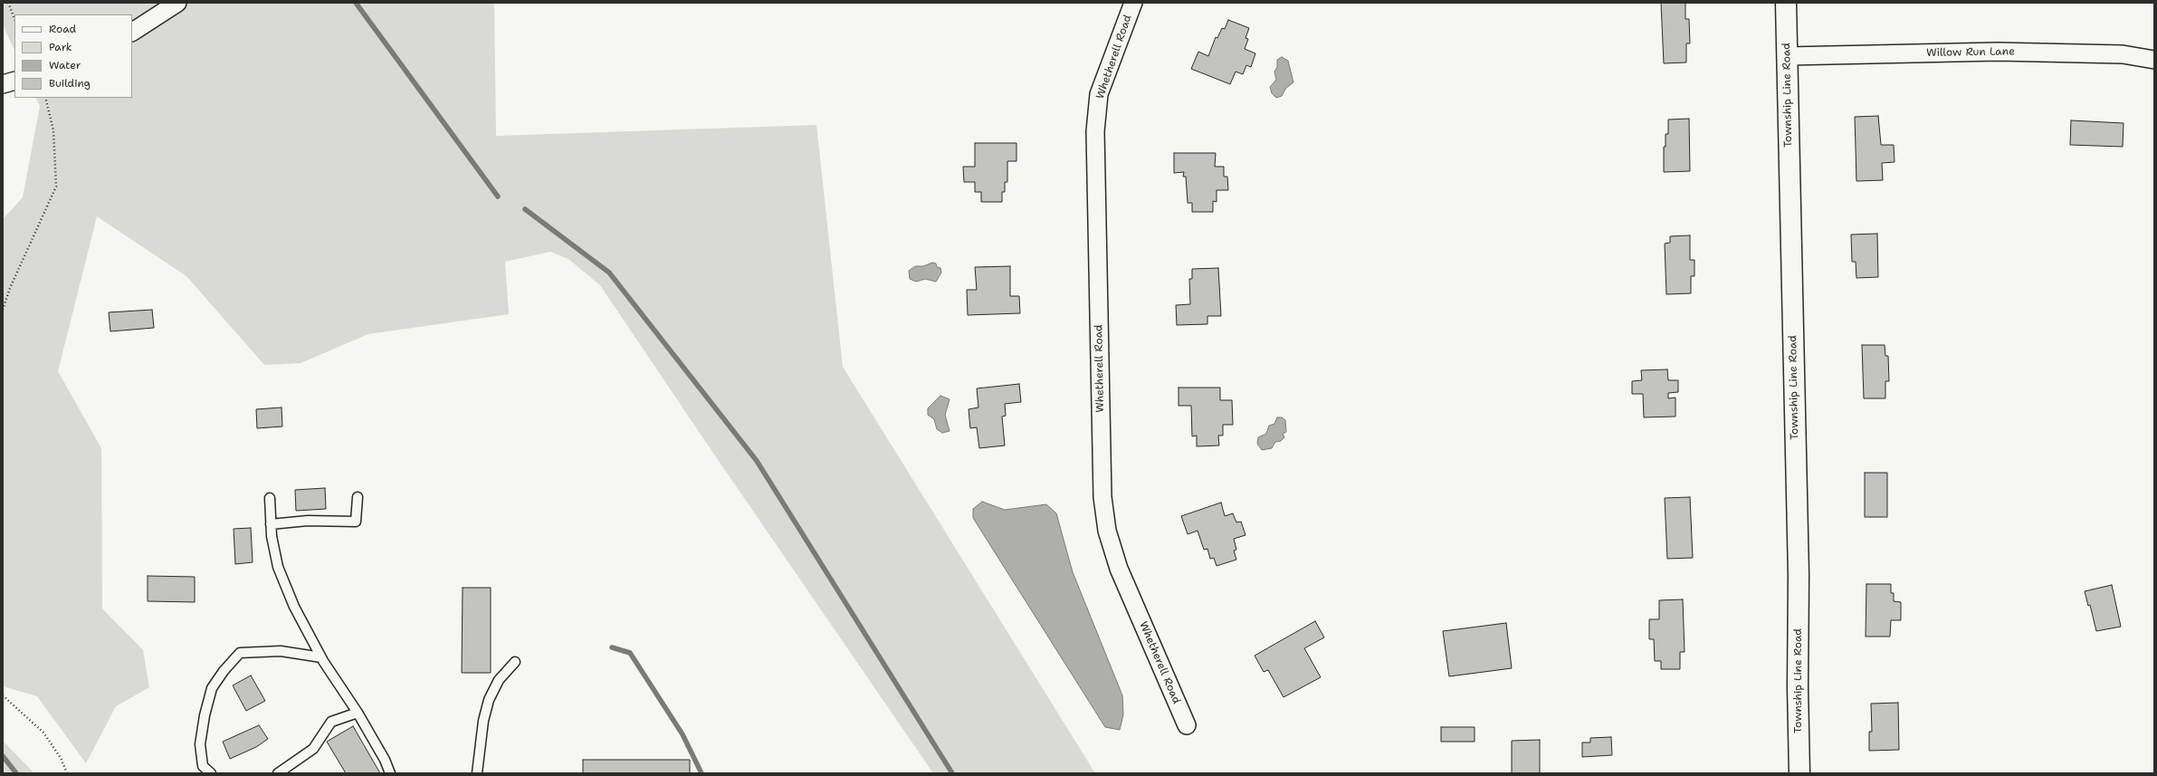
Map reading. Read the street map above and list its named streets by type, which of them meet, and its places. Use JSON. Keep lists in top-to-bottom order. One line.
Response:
{"streets":{"street":["Willow Run Lane","Whetherell Road","Township Line Road"]},"crossings":[["Willow Run Lane","Township Line Road"]],"legend":["Road","Park","Water","Building"]}
